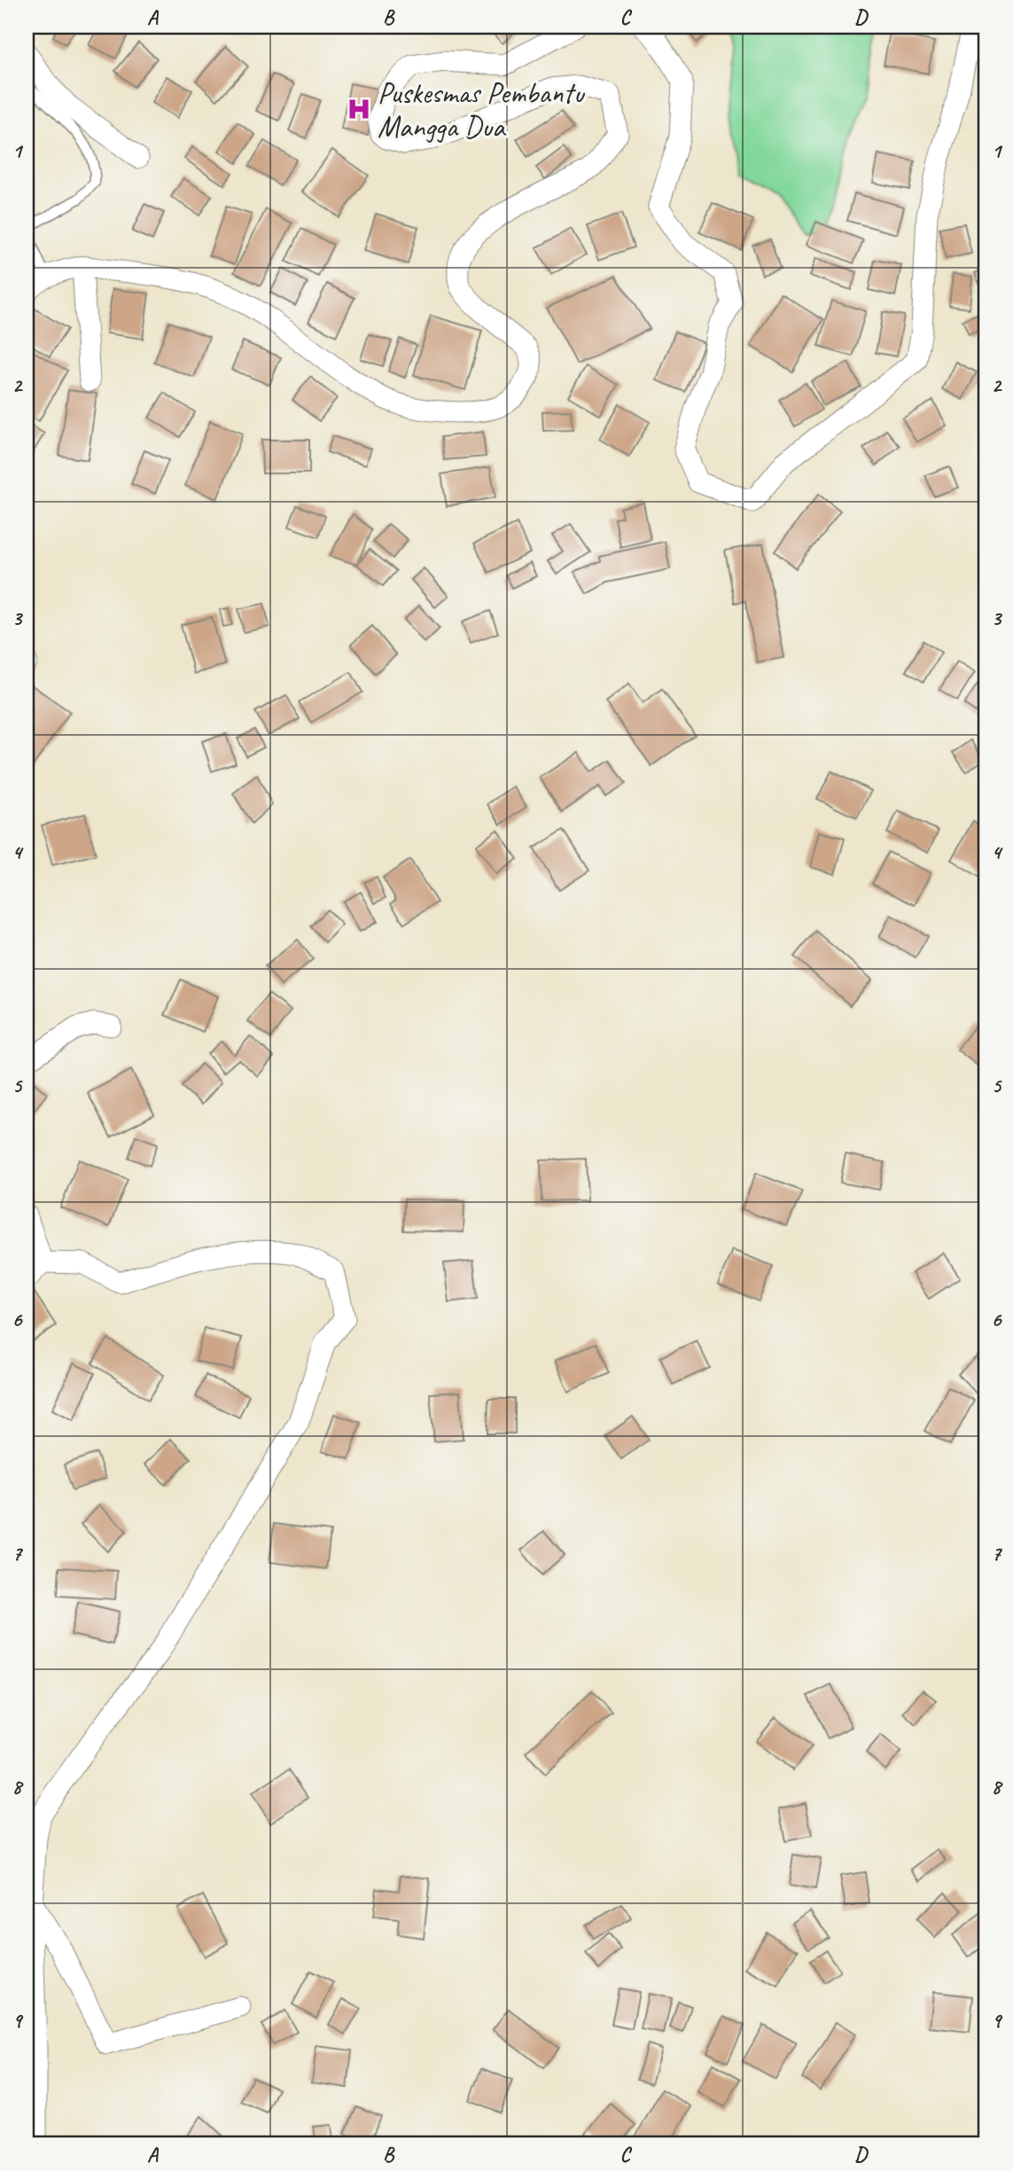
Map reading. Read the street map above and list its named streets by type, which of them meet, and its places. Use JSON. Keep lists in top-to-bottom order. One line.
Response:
{"places":{"hospital":["Puskesmas Pembantu Mangga Dua"]},"grid":{"columns":["A","B","C","D"],"rows":["1","2","3","4","5","6","7","8","9"]}}
